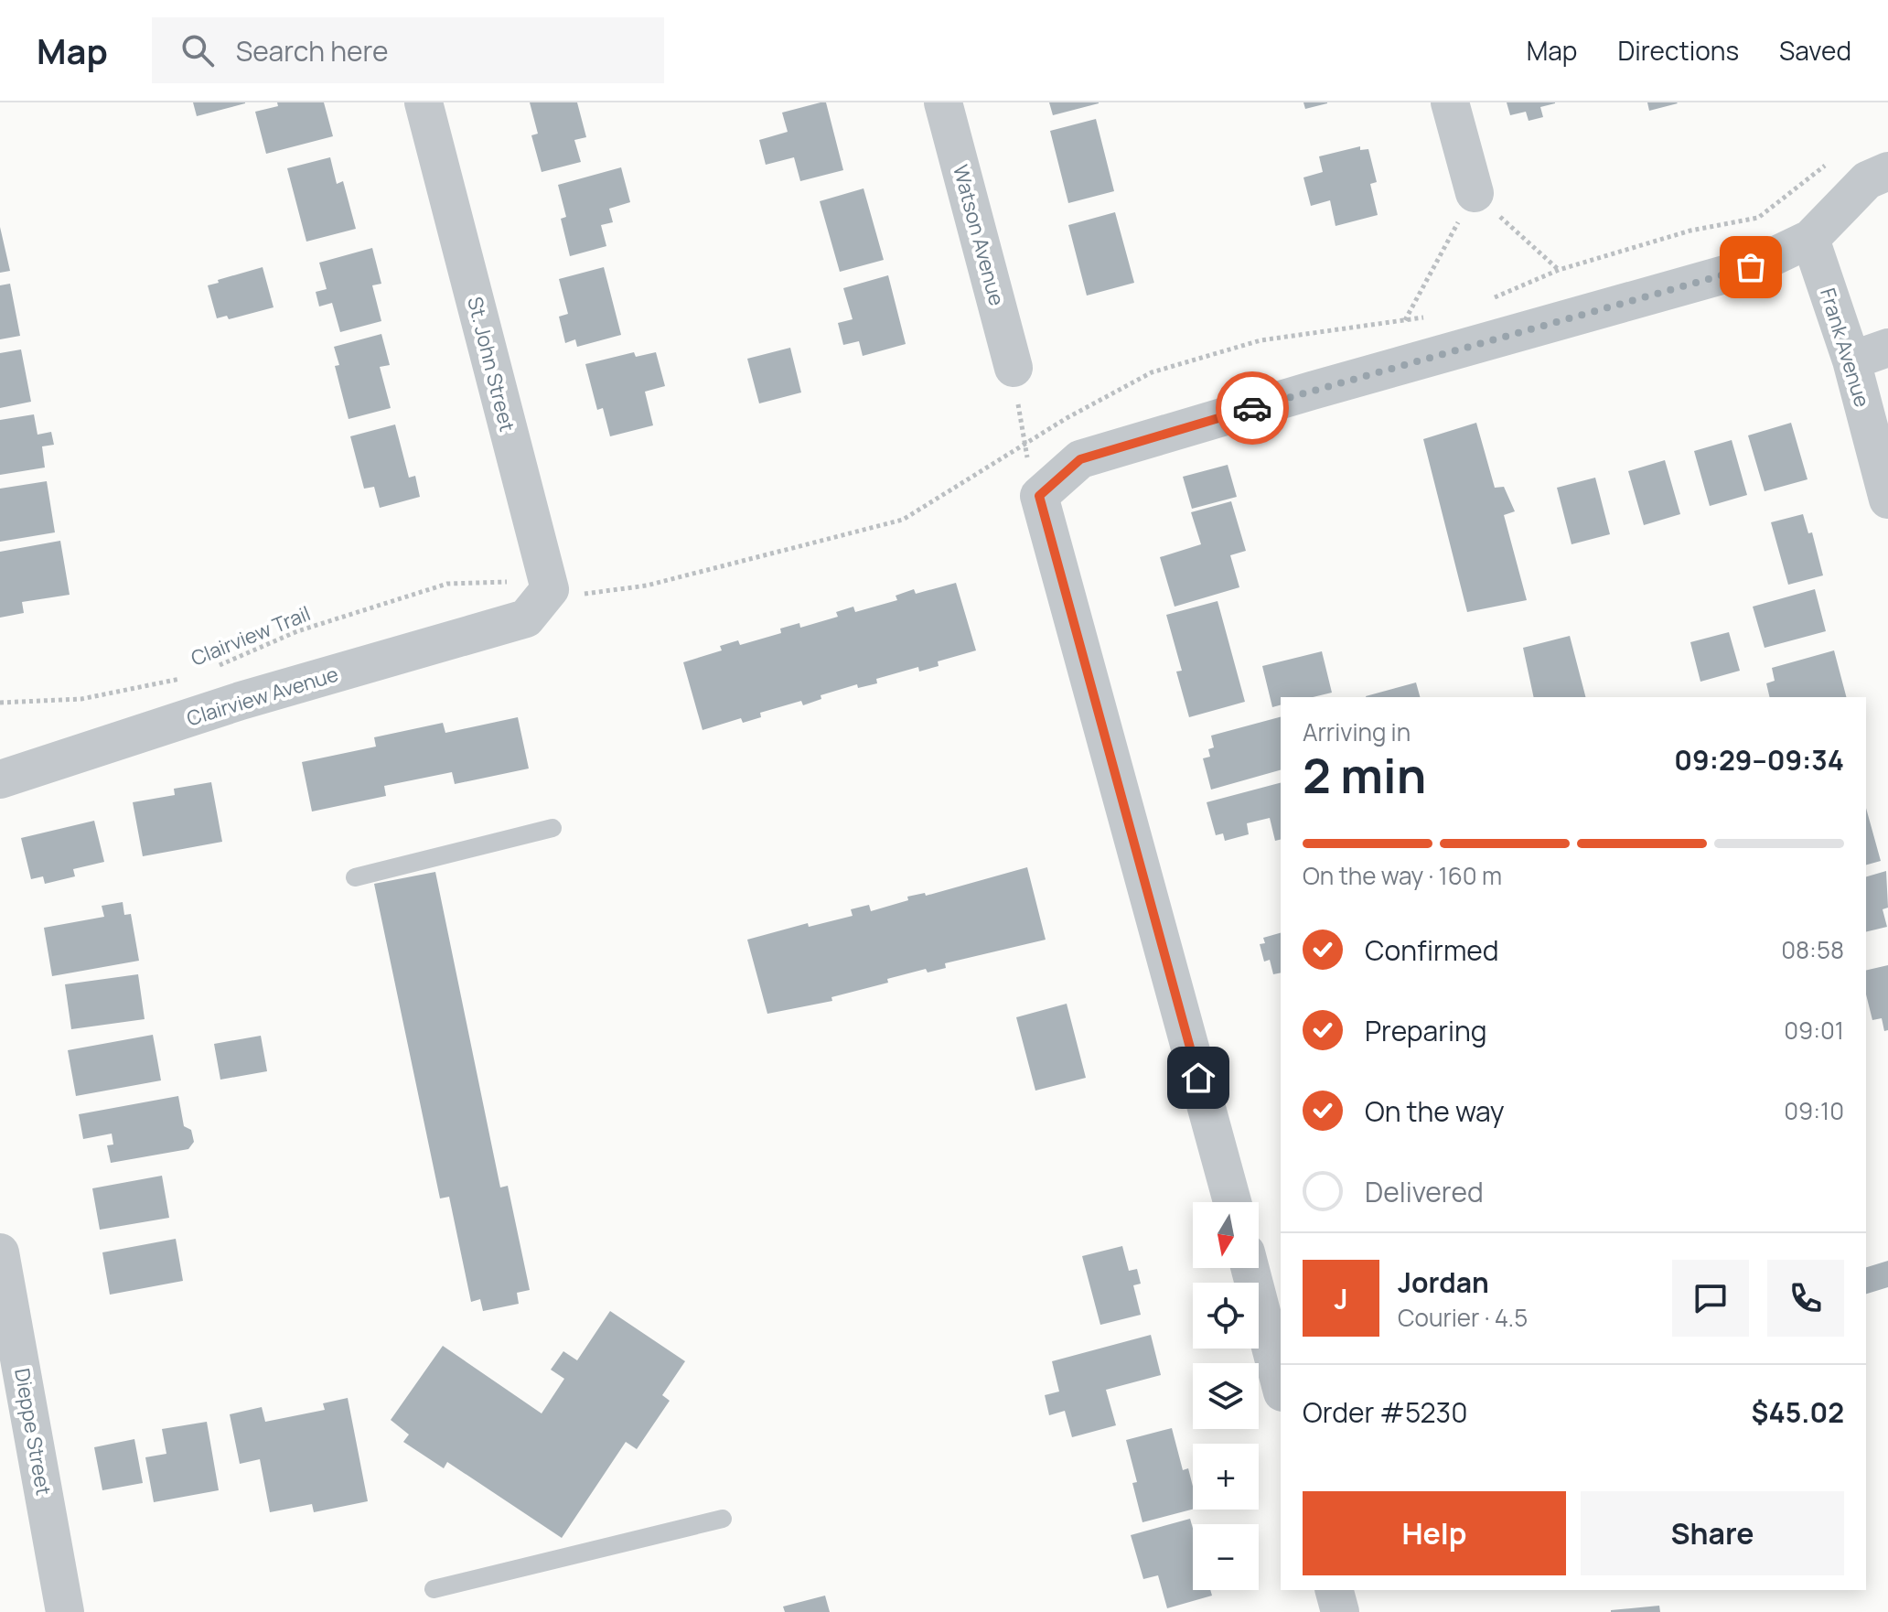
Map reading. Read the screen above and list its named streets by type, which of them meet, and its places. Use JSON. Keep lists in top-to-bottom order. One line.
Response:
{"streets":{"street":["Watson Avenue","Frank Avenue","St. John Street","Clairview Avenue","Dieppe Street"],"path":["Clairview Trail"]},"crossings":[["St. John Street","Clairview Avenue"]],"north":"bottom","page":{"header":"Map","search":"Search here","nav":["Map","Directions","Saved"],"heading":["2 min","Arriving in","09:29–09:34"],"panel":["Jordan","Courier · 4.5","Order #5230","$45.02"],"bar":"On the way · 160 m","list":[["Confirmed","08:58"],["Preparing","09:01"],["On the way","09:10"],"Delivered"],"map_buttons":["+","−"],"round":"J","buttons":["Help","Share"]}}
